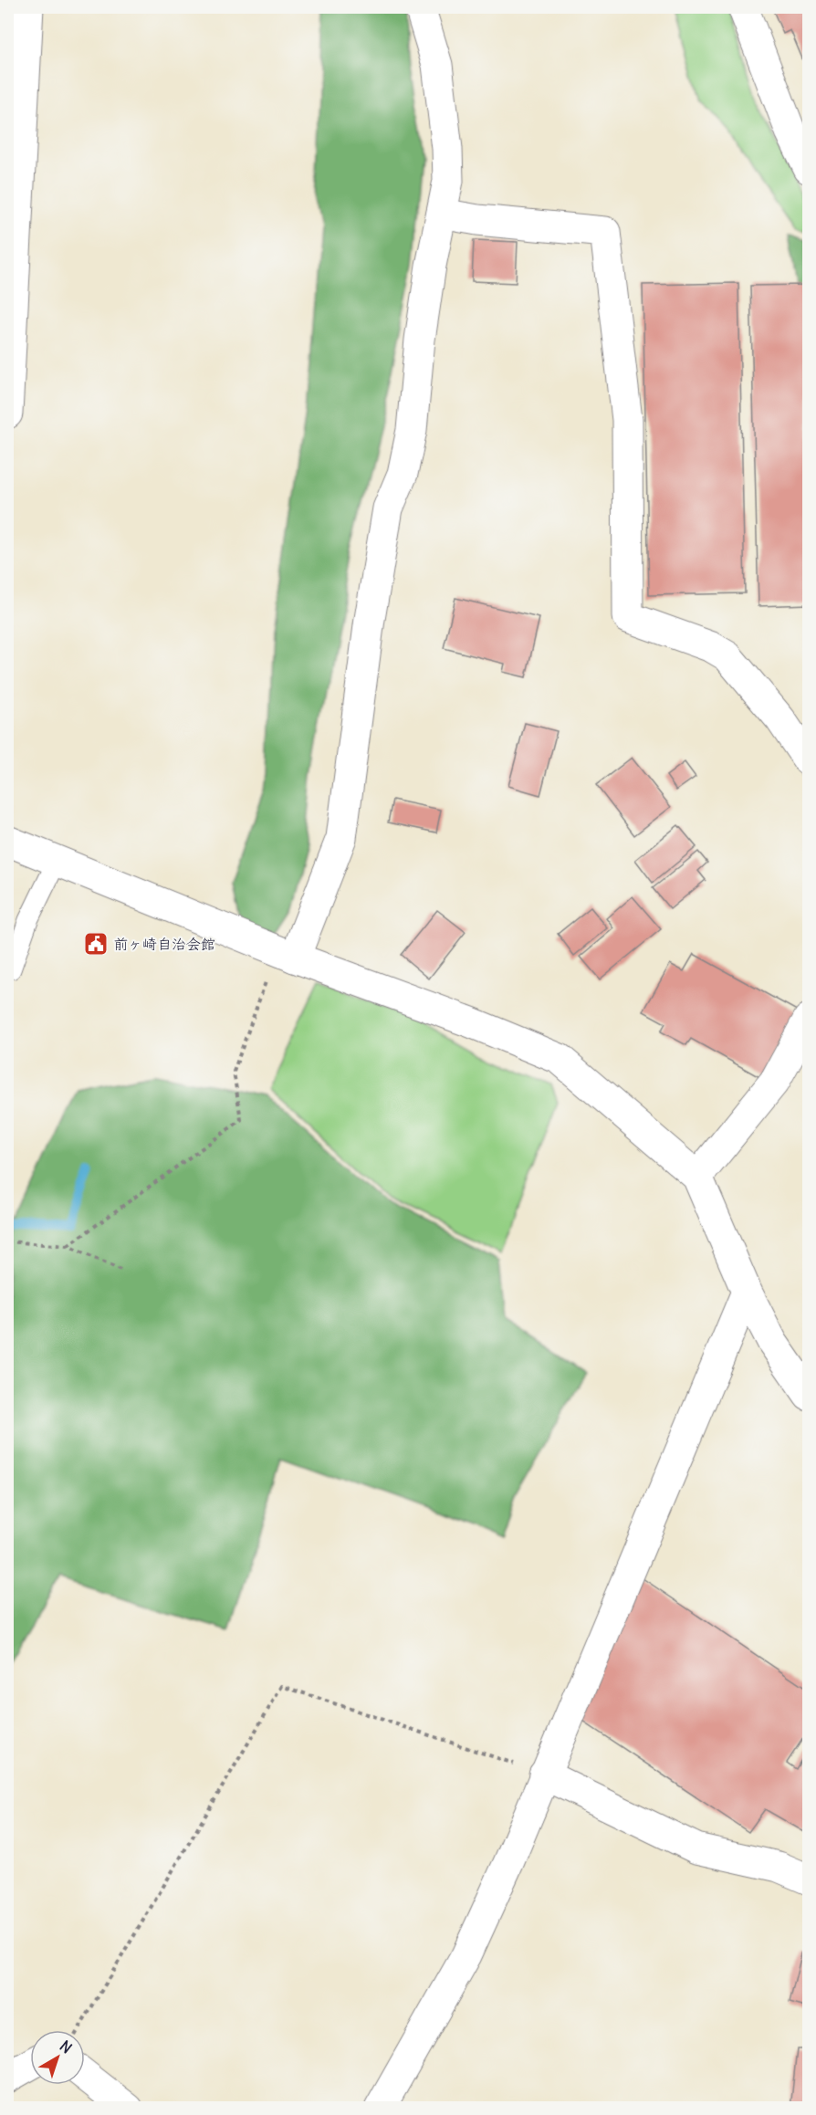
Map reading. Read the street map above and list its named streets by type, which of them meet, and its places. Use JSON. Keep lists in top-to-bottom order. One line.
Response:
{"places":{"public building":["前ヶ崎自治会館"]},"north":"top right"}
